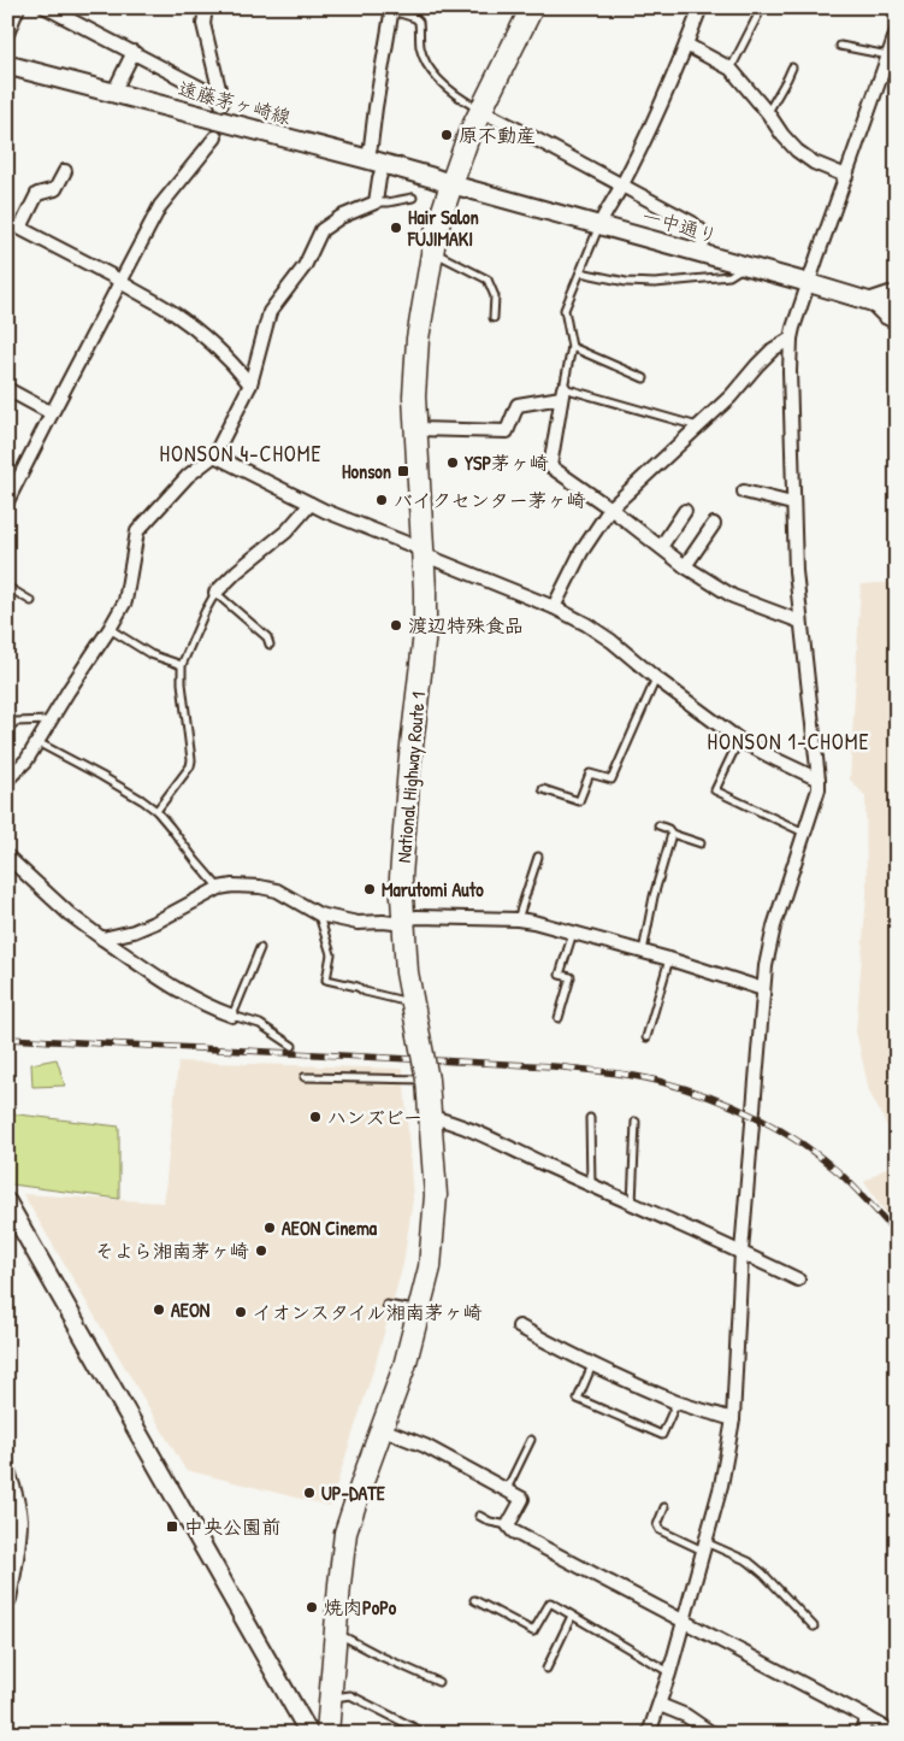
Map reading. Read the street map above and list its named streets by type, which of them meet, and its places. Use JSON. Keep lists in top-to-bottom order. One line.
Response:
{"streets":{"highway":["National Highway Route 1"],"main road":["遠藤茅ヶ崎線"],"street":["一中通り"]},"crossings":[["遠藤茅ヶ崎線","一中通り"],["遠藤茅ヶ崎線","National Highway Route 1"],["一中通り","National Highway Route 1"]],"districts":["HONSON 4-CHOME","HONSON 1-CHOME"],"places":{"other":["原不動産","Hair Salon FUJIMAKI","YSP茅ヶ崎","バイクセンター茅ヶ崎","渡辺特殊食品","Marutomi Auto","ハンズビー","AEON Cinema","そよら湘南茅ヶ崎","AEON","イオンスタイル湘南茅ヶ崎","UP-DATE","焼肉PoPo"],"transit":["Honson","中央公園前"]}}
